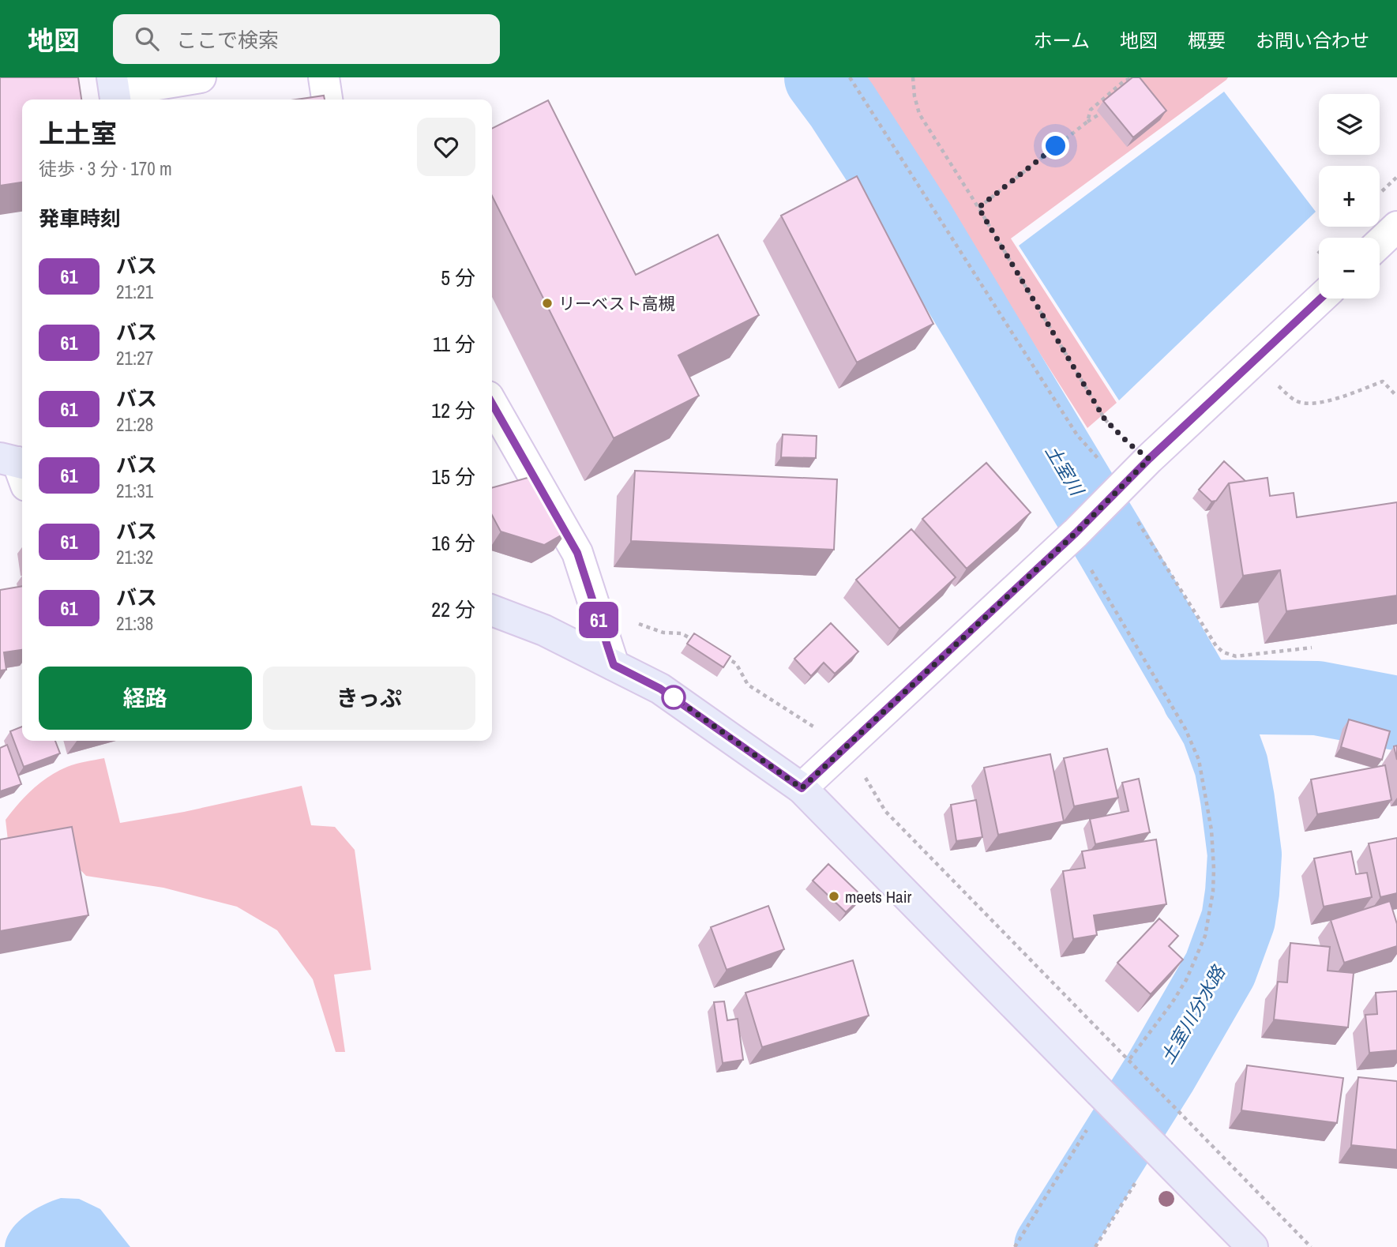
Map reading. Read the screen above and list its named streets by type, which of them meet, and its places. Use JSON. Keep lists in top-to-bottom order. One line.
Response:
{"water":["土室川","土室川分水路"],"places":["リーベスト高槻","meets Hair"],"lines":["bus line 61"],"page":{"header":"地図","search":"ここで検索","nav":["ホーム","地図","概要","お問い合わせ"],"on_map":"61","map_buttons":["+","−"],"heading":[["上土室","徒歩 · 3 分 · 170 m"],"発車時刻"],"list":[{"mark":"61","name":"バス","note":"21:21","value":"5 分"},{"mark":"61","name":"バス","note":"21:27","value":"11 分"},{"mark":"61","name":"バス","note":"21:28","value":"12 分"},{"mark":"61","name":"バス","note":"21:31","value":"15 分"},{"mark":"61","name":"バス","note":"21:32","value":"16 分"},{"mark":"61","name":"バス","note":"21:38","value":"22 分"}],"buttons":["経路","きっぷ"]}}
